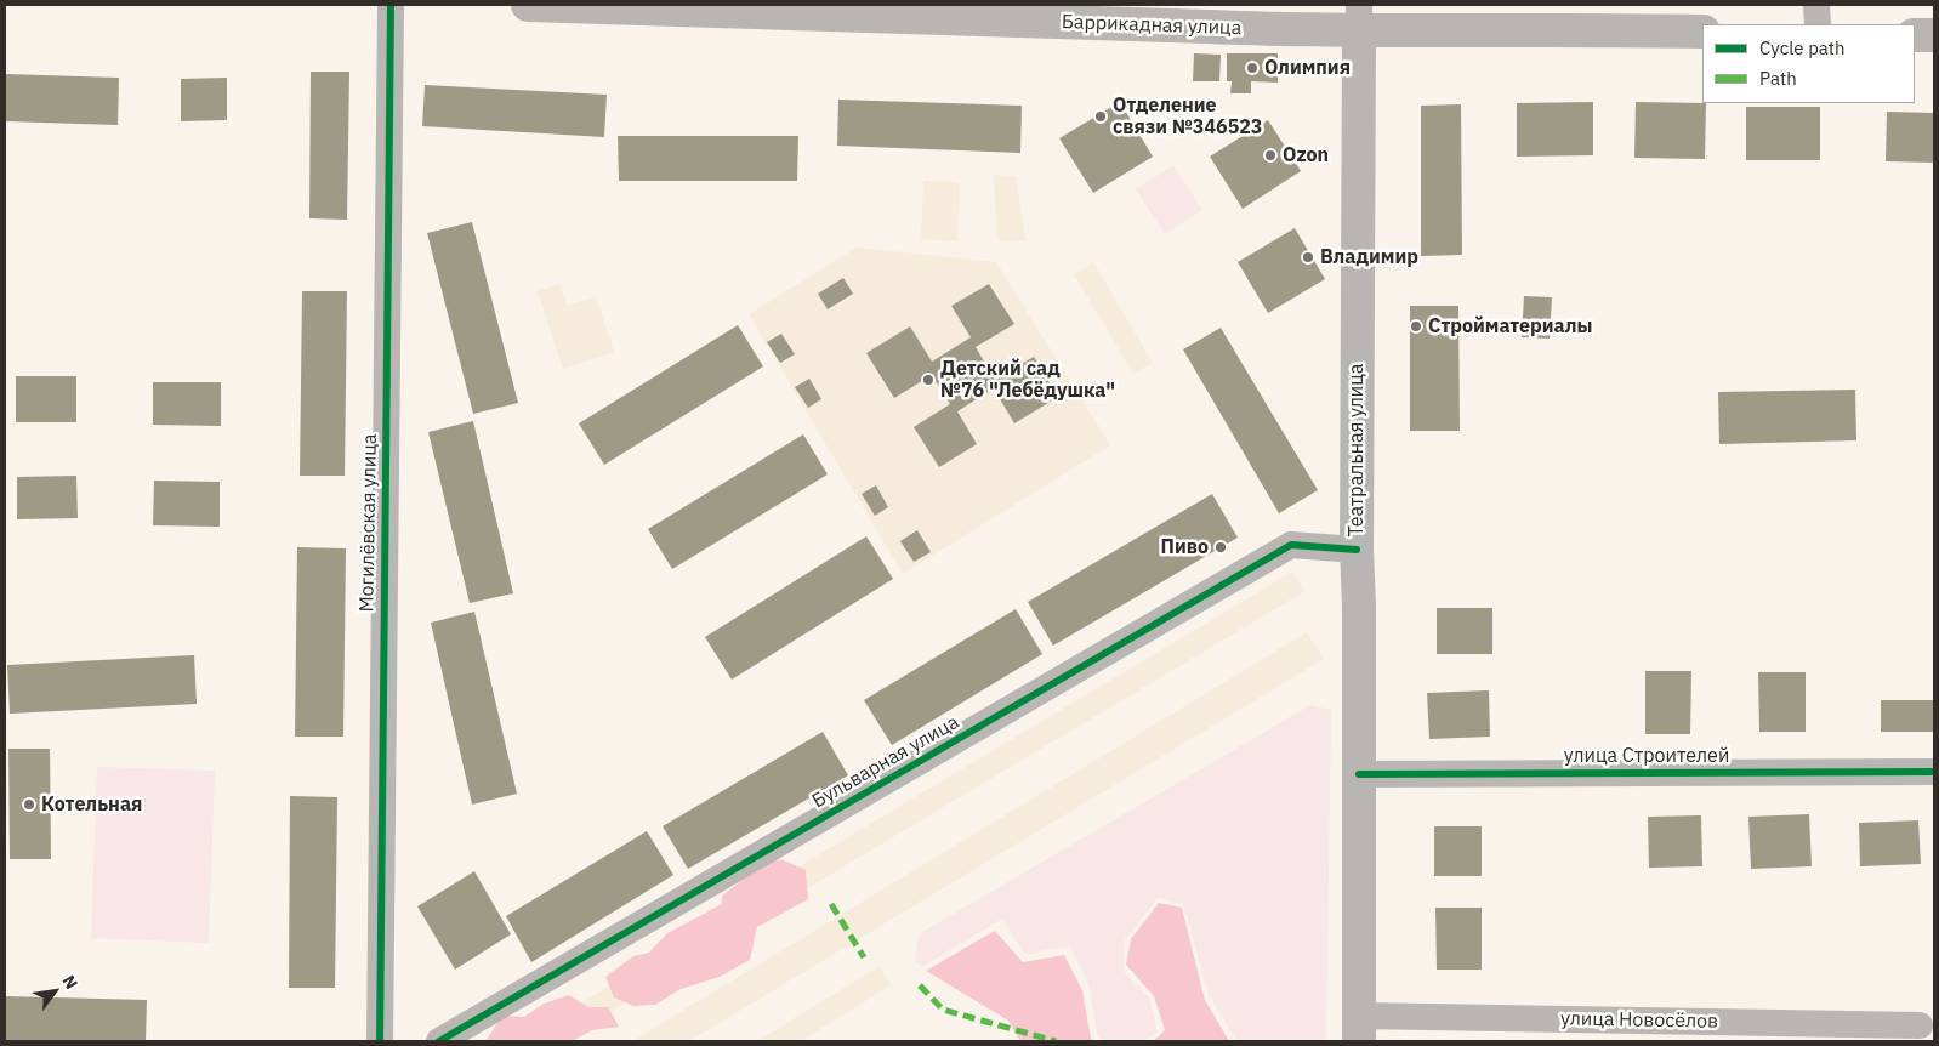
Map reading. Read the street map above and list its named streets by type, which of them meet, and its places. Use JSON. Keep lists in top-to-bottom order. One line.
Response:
{"streets":{"main road":["Баррикадная улица","Театральная улица"],"street":["Могилёвская улица","улица Строителей","Бульварная улица","улица Новосёлов"]},"crossings":[["Баррикадная улица","Театральная улица"],["Театральная улица","улица Строителей"],["Театральная улица","Бульварная улица"],["Театральная улица","улица Новосёлов"]],"places":["Олимпия","Отделение связи №346523","Ozon","Владимир","Стройматериалы","Детский сад №76 \"Лебёдушка\"","Пиво","Котельная"],"legend":["Cycle path","Path"],"north":"top right"}
